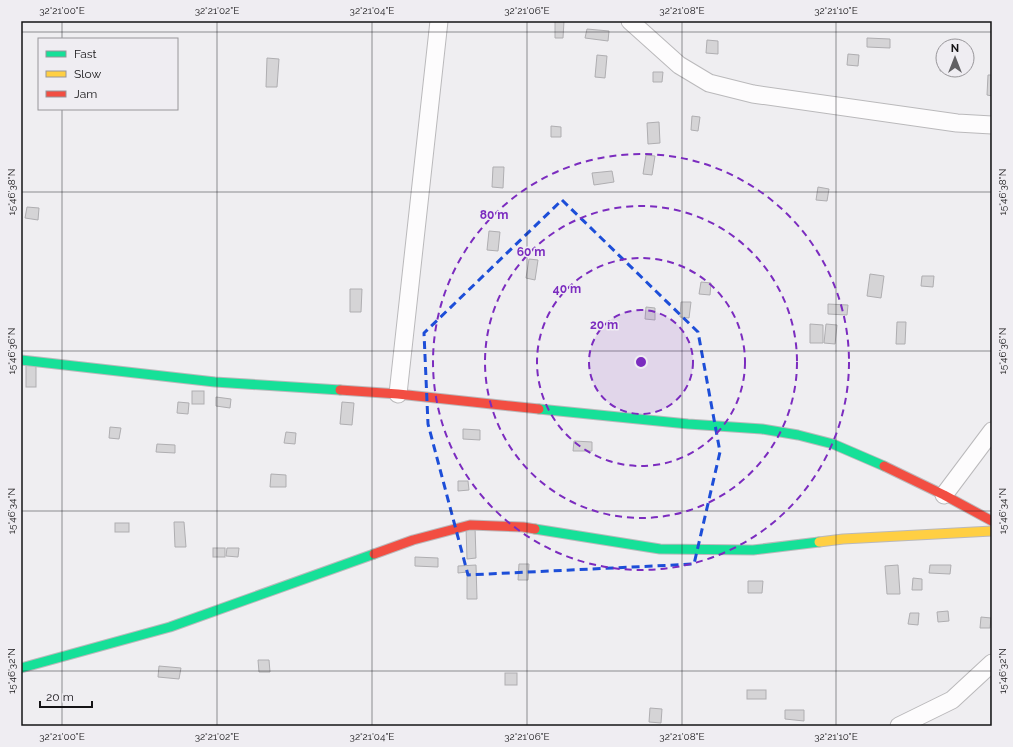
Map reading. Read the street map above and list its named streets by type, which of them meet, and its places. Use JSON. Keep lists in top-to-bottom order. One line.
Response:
{"legend":["Fast","Slow","Jam"],"scale_bar":"20 m","north":"top","coordinates":["32°21'00\"E","32°21'02\"E","32°21'04\"E","32°21'06\"E","32°21'08\"E","32°21'10\"E","15°46'38\"N","15°46'36\"N","15°46'34\"N","15°46'32\"N"],"rings":["80 m","60 m","40 m","20 m"]}
